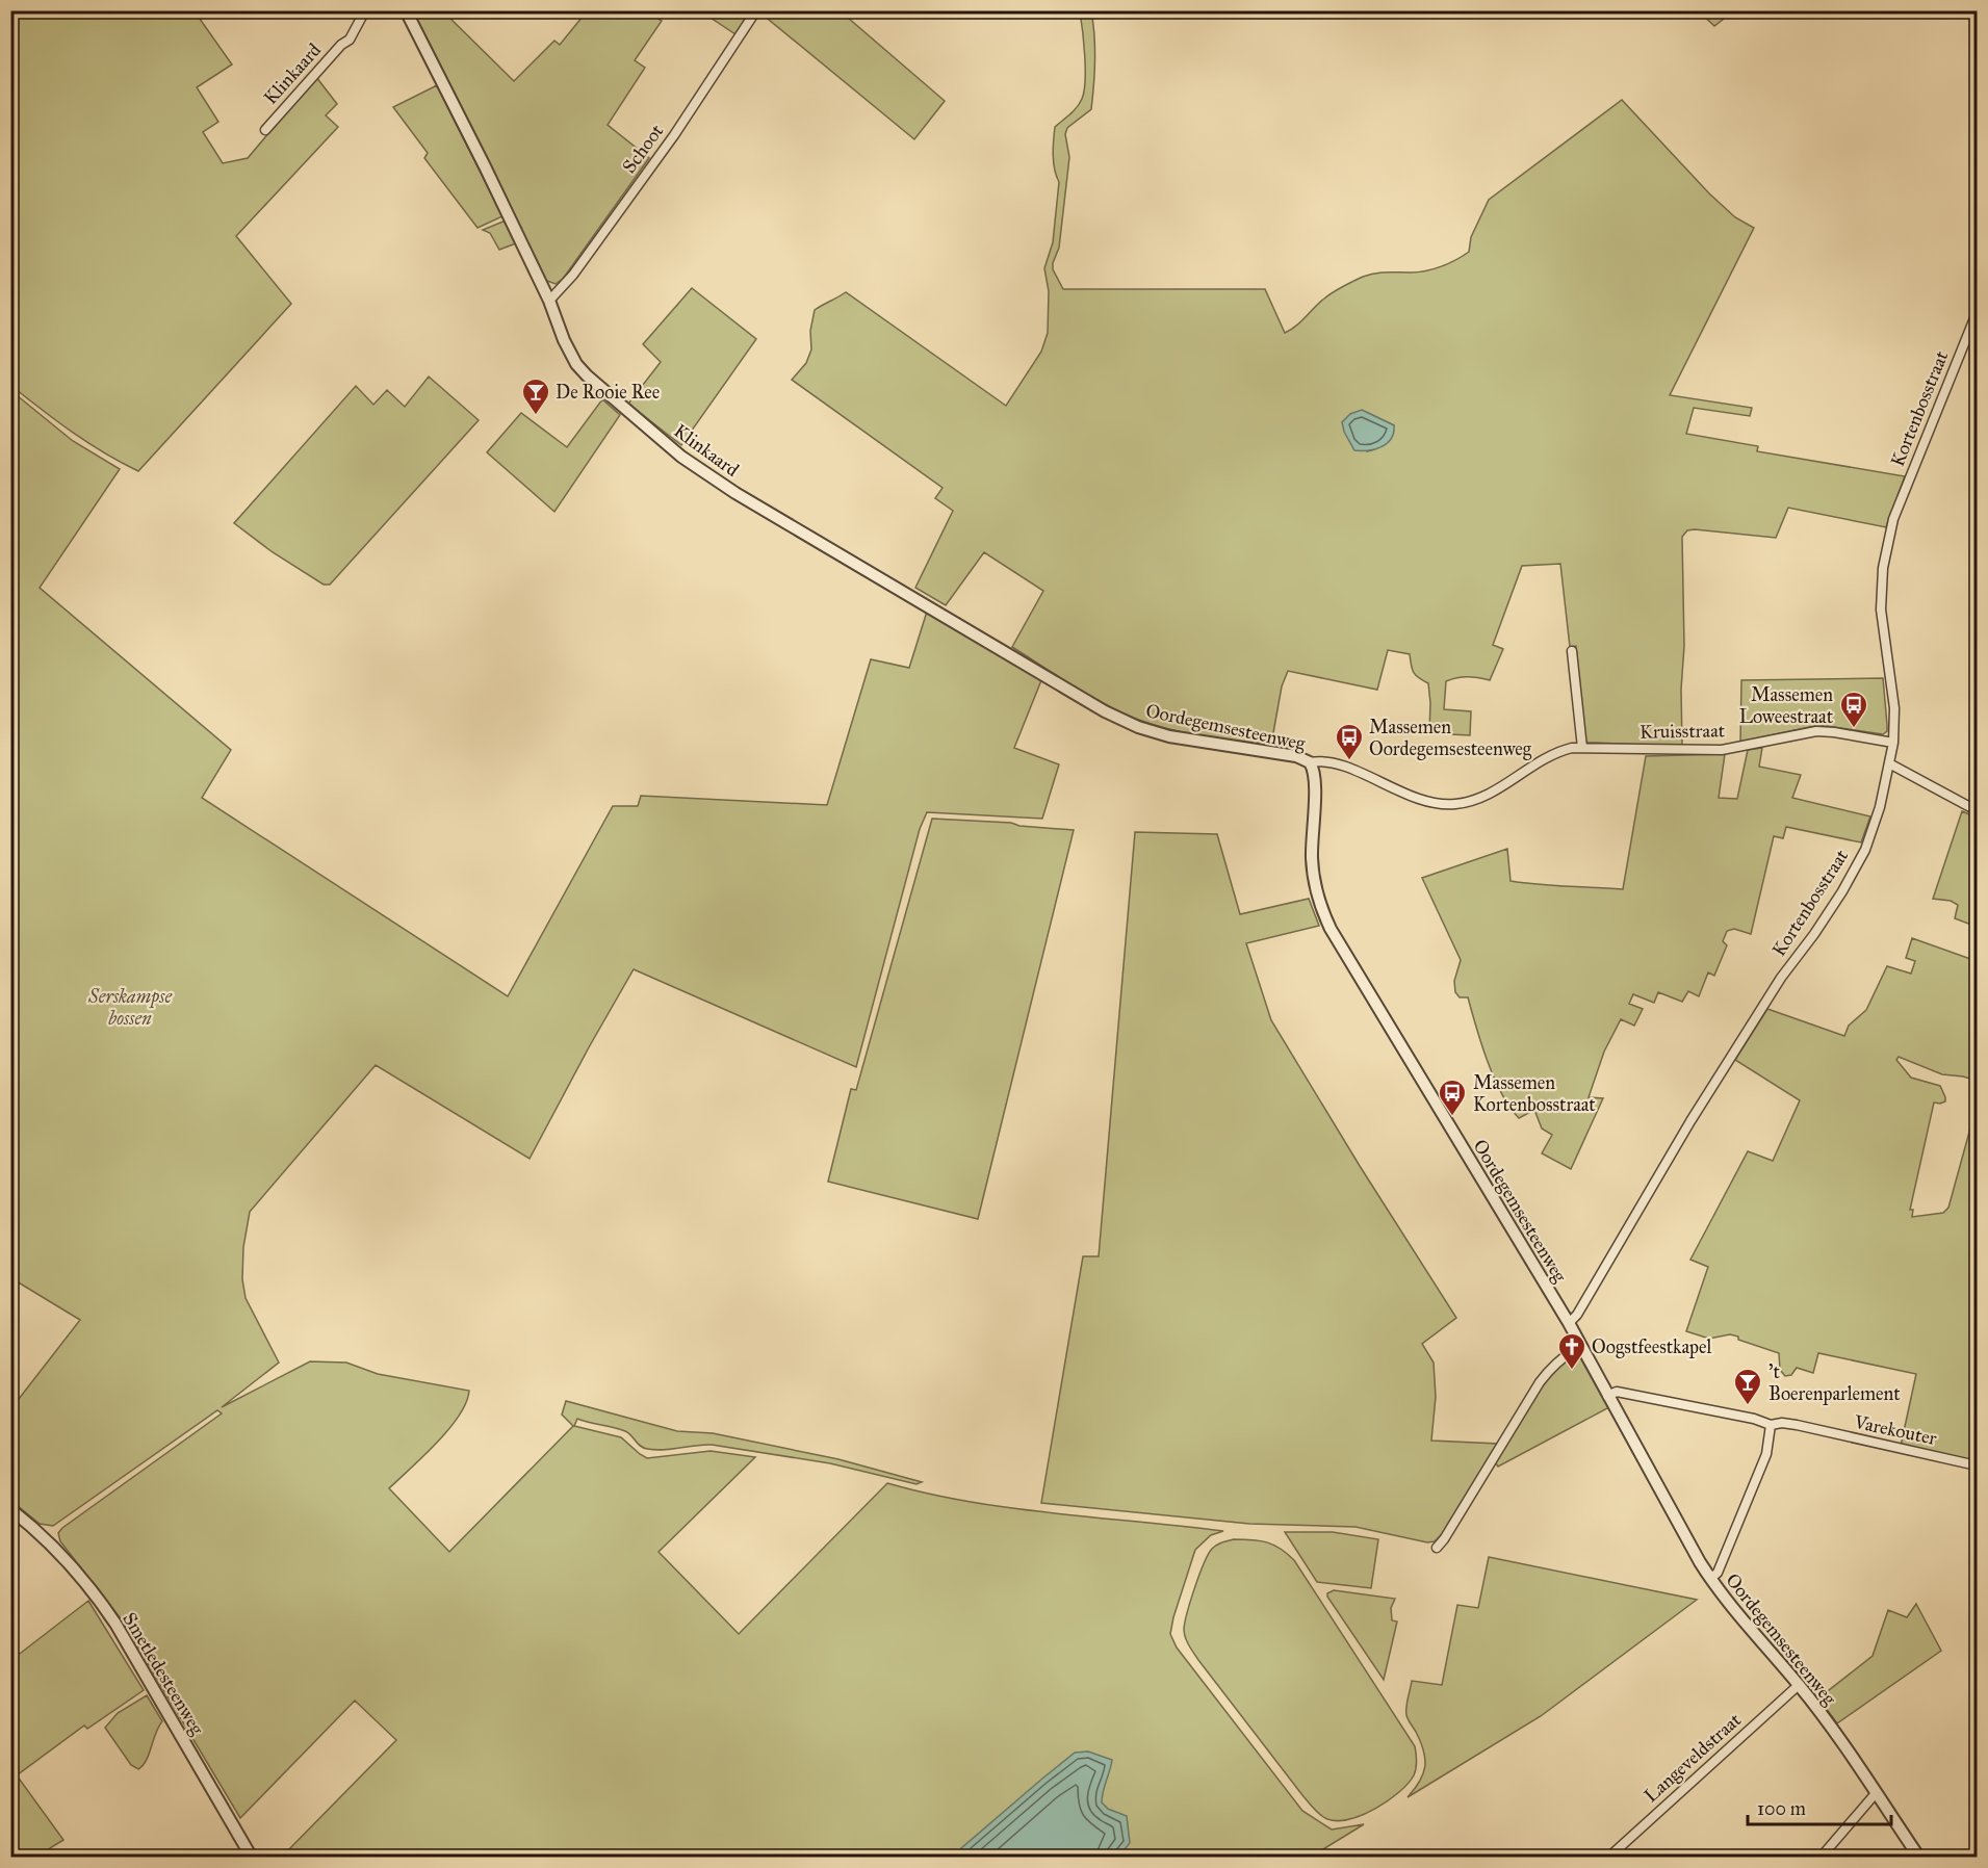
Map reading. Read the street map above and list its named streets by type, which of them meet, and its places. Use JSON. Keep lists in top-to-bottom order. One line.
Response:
{"streets":{"street":["Klinkaard","Schoot","Kortenbosstraat","Oordegemsesteenweg","Kruisstraat","Varekouter","Smetledesteenweg","Langeveldstraat"]},"crossings":[["Klinkaard","Schoot"],["Klinkaard","Oordegemsesteenweg"],["Kortenbosstraat","Oordegemsesteenweg"],["Kortenbosstraat","Kruisstraat"],["Oordegemsesteenweg","Kruisstraat"],["Oordegemsesteenweg","Varekouter"],["Oordegemsesteenweg","Langeveldstraat"]],"parks":["Serskampse bossen"],"places":{"bar":["De Rooie Ree","'t Boerenparlement"],"bus stop":["Massemen Loweestraat","Massemen Oordegemsesteenweg","Massemen Kortenbosstraat"],"church":["Oogstfeestkapel"]},"scale_bar":"100 m"}
